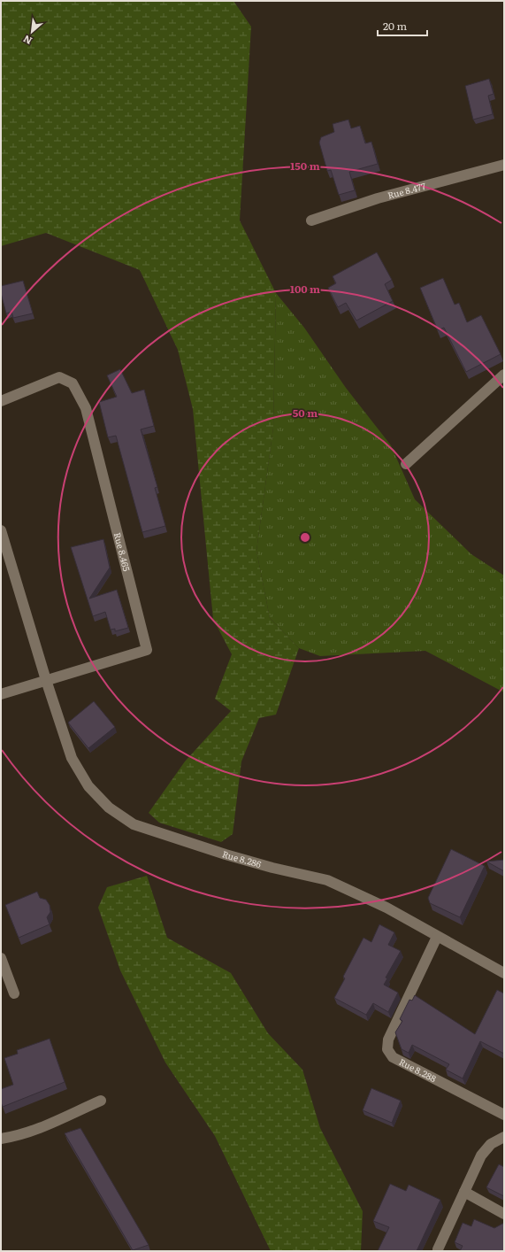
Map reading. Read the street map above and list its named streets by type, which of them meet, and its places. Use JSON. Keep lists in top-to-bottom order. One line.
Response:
{"streets":{"street":["Rue 8.477","Rue 8.465","Rue 8.286","Rue 8.288"]},"crossings":[["Rue 8.465","Rue 8.286"],["Rue 8.286","Rue 8.288"]],"scale_bar":"20 m","north":"bottom left","rings":["150 m","100 m","50 m"]}
